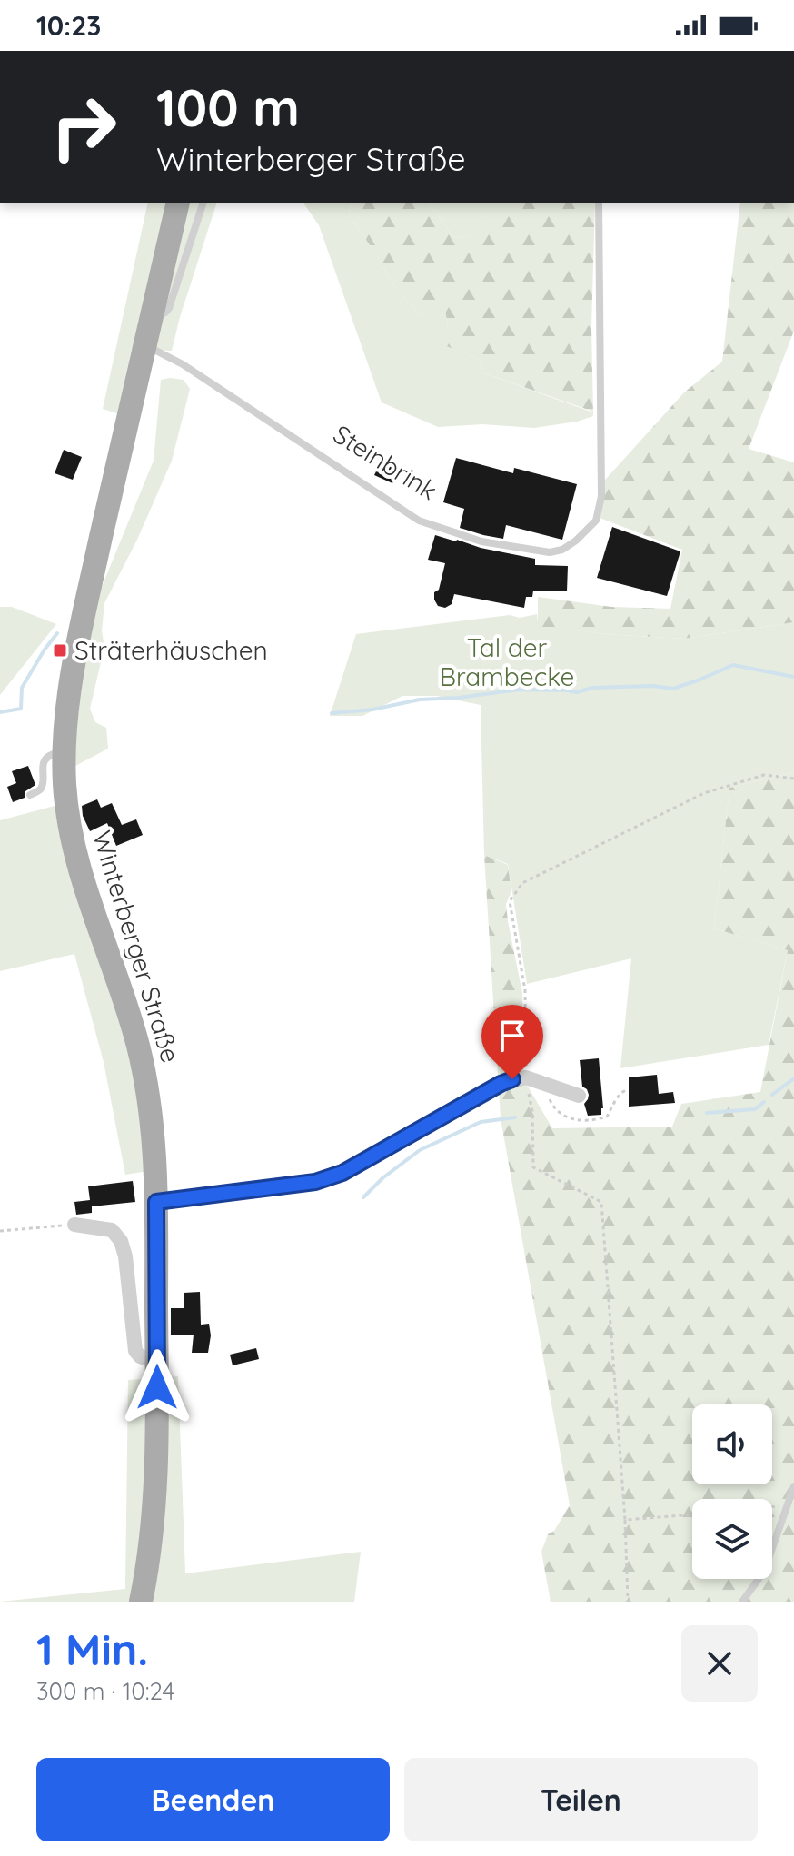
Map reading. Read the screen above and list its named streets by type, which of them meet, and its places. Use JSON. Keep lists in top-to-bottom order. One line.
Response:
{"streets":{"main road":["Winterberger Straße"],"lane":["Steinbrink"]},"crossings":[["Steinbrink","Winterberger Straße"]],"parks":["Tal der Brambecke"],"places":{"transit":["Sträterhäuschen"]},"page":{"status":"10:23","turn":["100 m","Winterberger Straße"],"heading":["1 Min.","300 m · 10:24"],"buttons":["Beenden","Teilen"]}}
